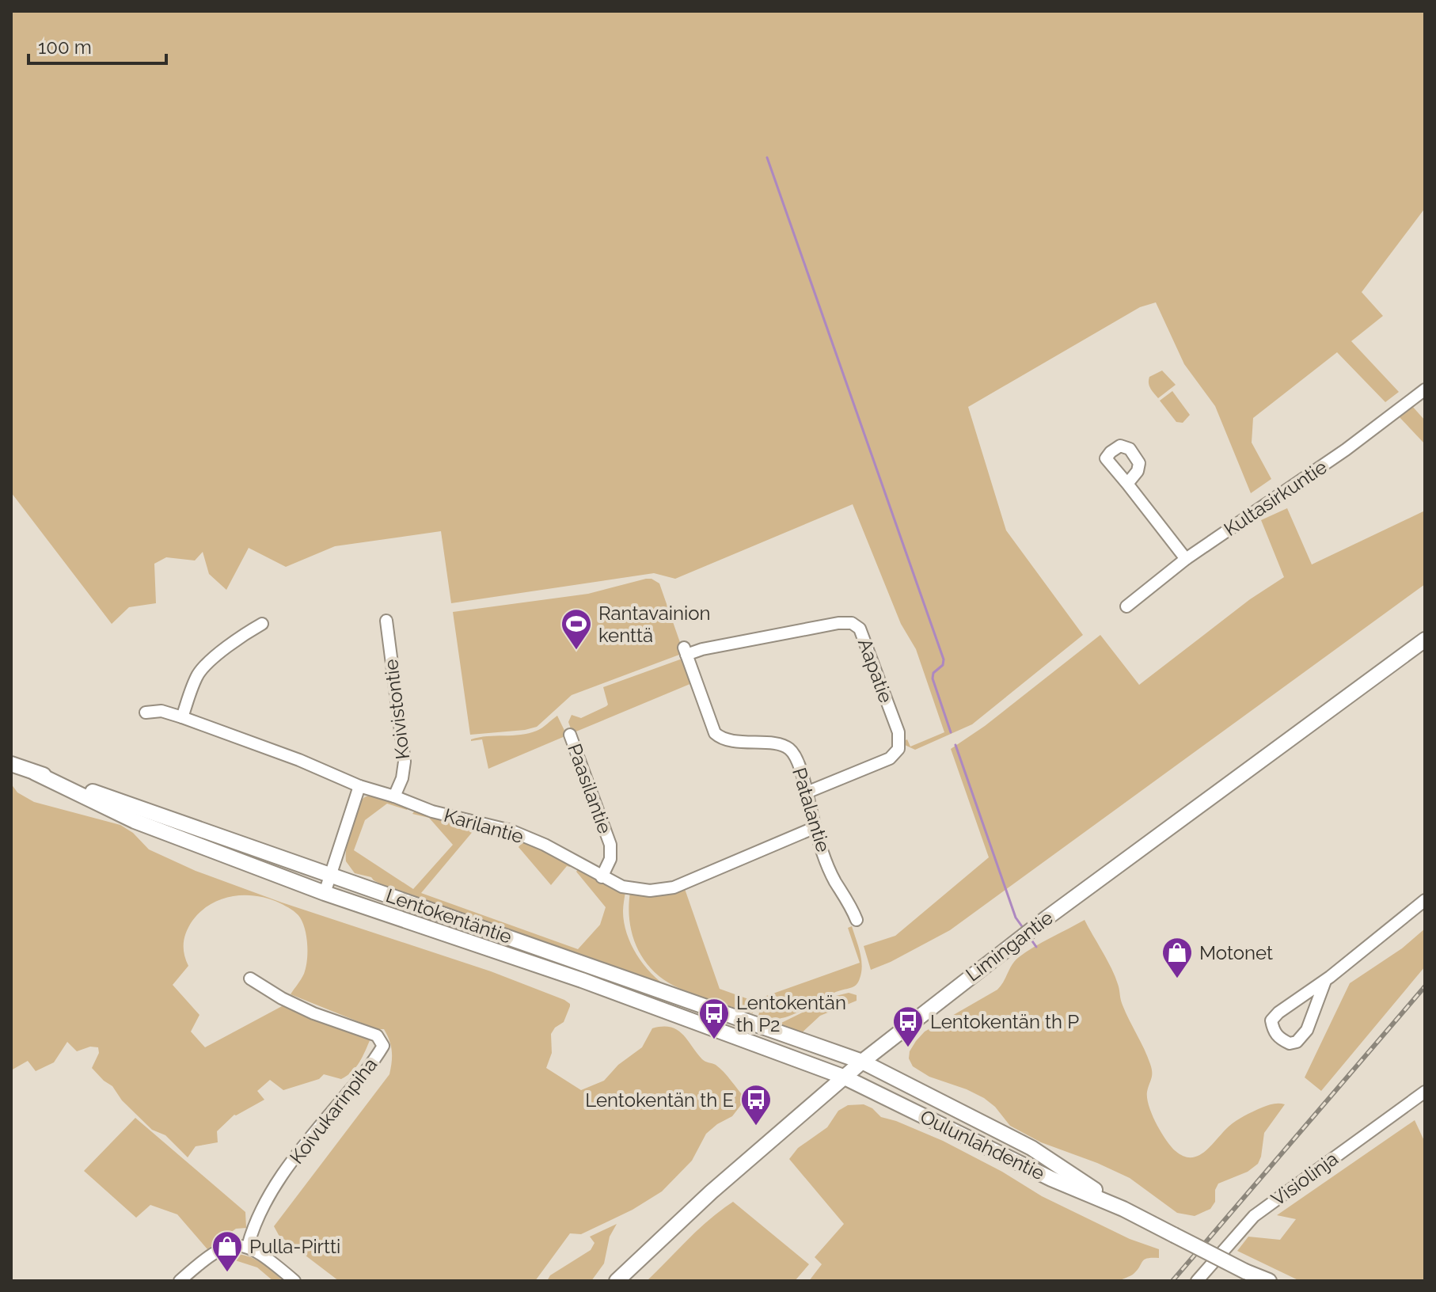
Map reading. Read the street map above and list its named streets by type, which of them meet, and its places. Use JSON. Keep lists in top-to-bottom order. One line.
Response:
{"streets":{"main road":["Lentokentäntie","Limingantie","Oulunlahdentie"],"street":["Kultasirkuntie","Aapatie","Koivistontie","Paasilantie","Patalantie","Karilantie","Koivukarinpiha","Visiolinja"]},"crossings":[["Aapatie","Patalantie"],["Koivistontie","Karilantie"],["Paasilantie","Karilantie"],["Patalantie","Karilantie"],["Lentokentäntie","Limingantie"],["Lentokentäntie","Oulunlahdentie"],["Limingantie","Oulunlahdentie"]],"places":{"sports":["Rantavainion kenttä"],"shop":["Motonet","Pulla-Pirtti"],"bus stop":["Lentokentän th P2","Lentokentän th P","Lentokentän th E"]},"scale_bar":"100 m"}
